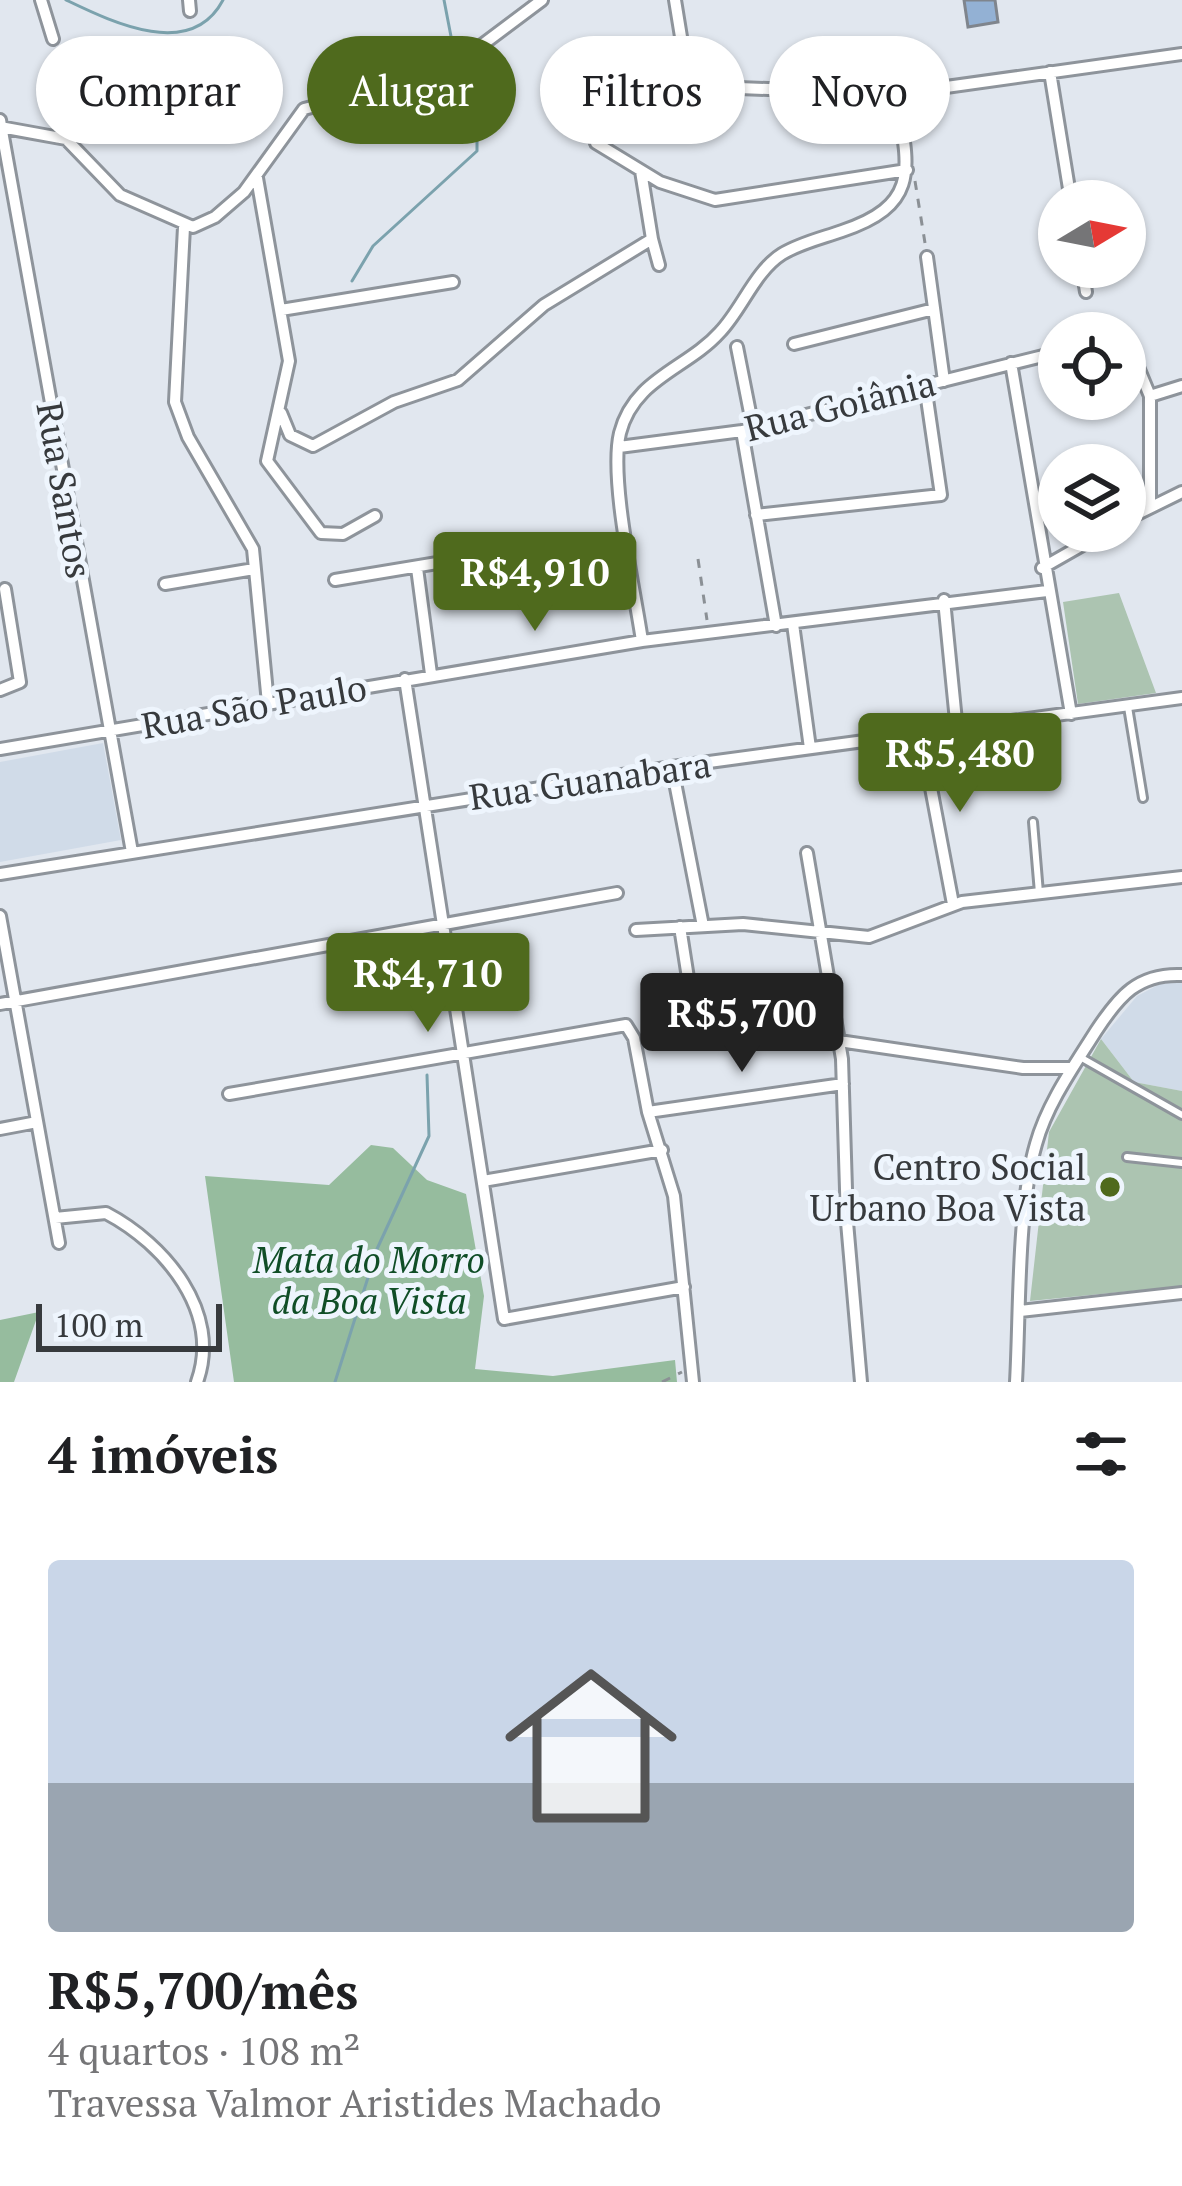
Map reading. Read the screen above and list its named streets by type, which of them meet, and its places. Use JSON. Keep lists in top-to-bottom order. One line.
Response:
{"streets":{"street":["Rua Goiânia","Rua Santos","Rua São Paulo","Rua Guanabara"]},"crossings":[["Rua Santos","Rua São Paulo"],["Rua Santos","Rua Guanabara"]],"parks":["Mata do Morro da Boa Vista"],"places":["Centro Social Urbano Boa Vista"],"scale_bar":"100 m","north":"right","page":{"chip":["Comprar","Alugar","Filtros","Novo"],"price":["R$4,910","R$5,480","R$4,710","R$5,700"],"scale":"100 m","heading":"4 imóveis","list":[{"name":"R$5,700/mês","note":"4 quartos · 108 m² · Travessa Valmor Aristides Machado"}]}}
